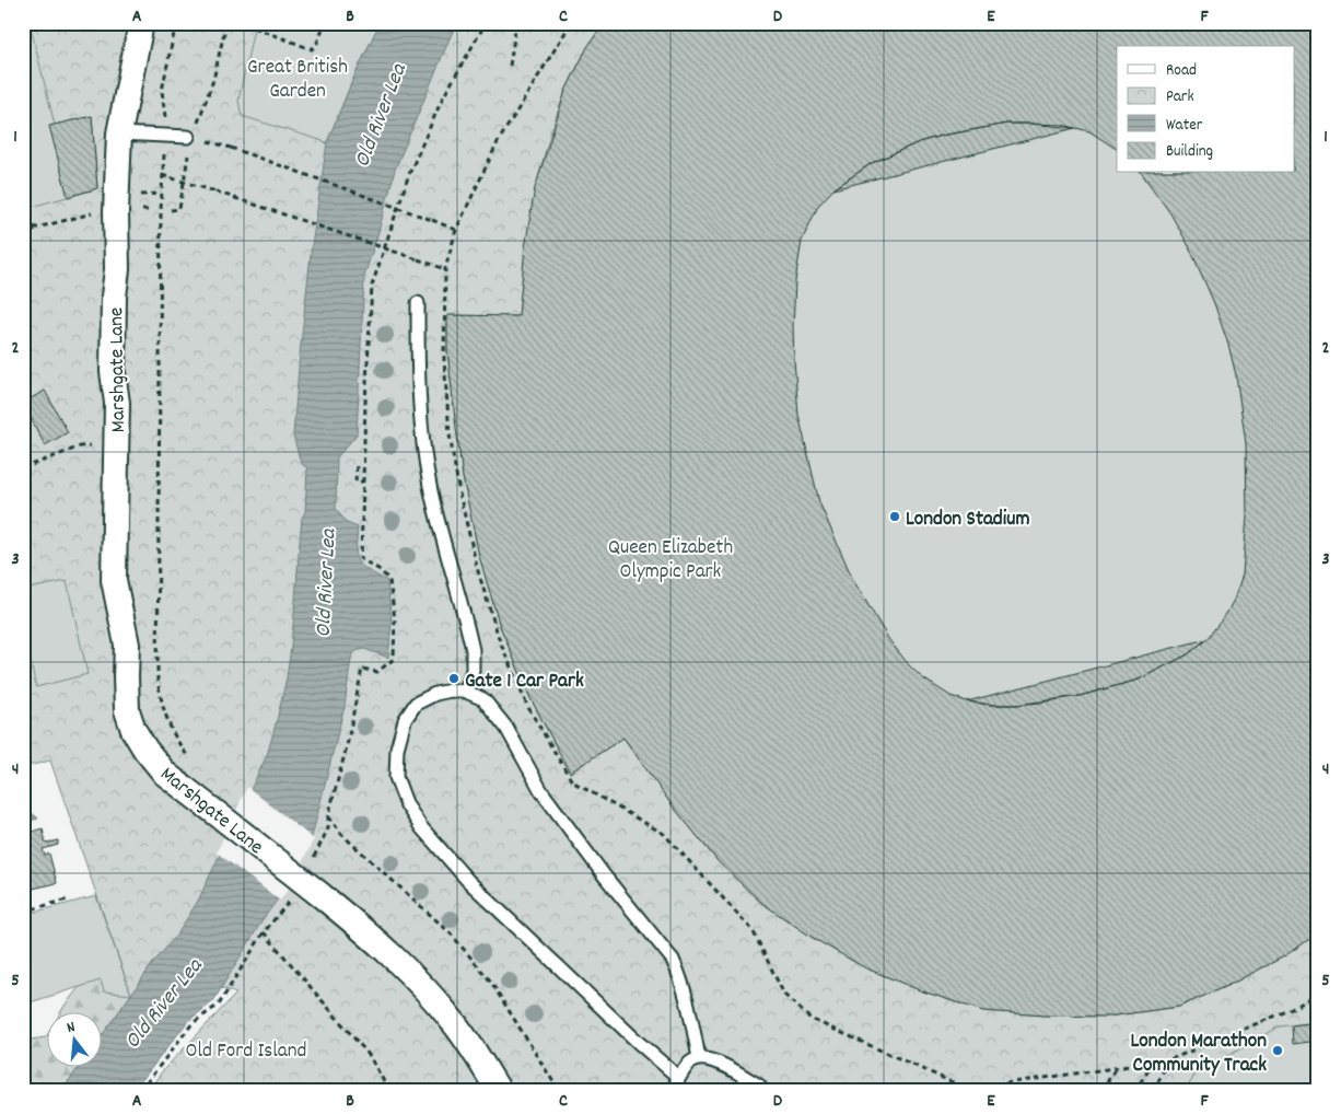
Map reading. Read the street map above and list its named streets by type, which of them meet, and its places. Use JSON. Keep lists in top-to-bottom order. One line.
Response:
{"streets":{"street":["Marshgate Lane"]},"water":["Old River Lea"],"parks":["Great British Garden","Queen Elizabeth Olympic Park","Old Ford Island"],"places":["London Stadium","Gate 1 Car Park","London Marathon Community Track"],"legend":["Road","Park","Water","Building"],"north":"top","grid":{"columns":["A","B","C","D","E","F"],"rows":["1","2","3","4","5"]}}
